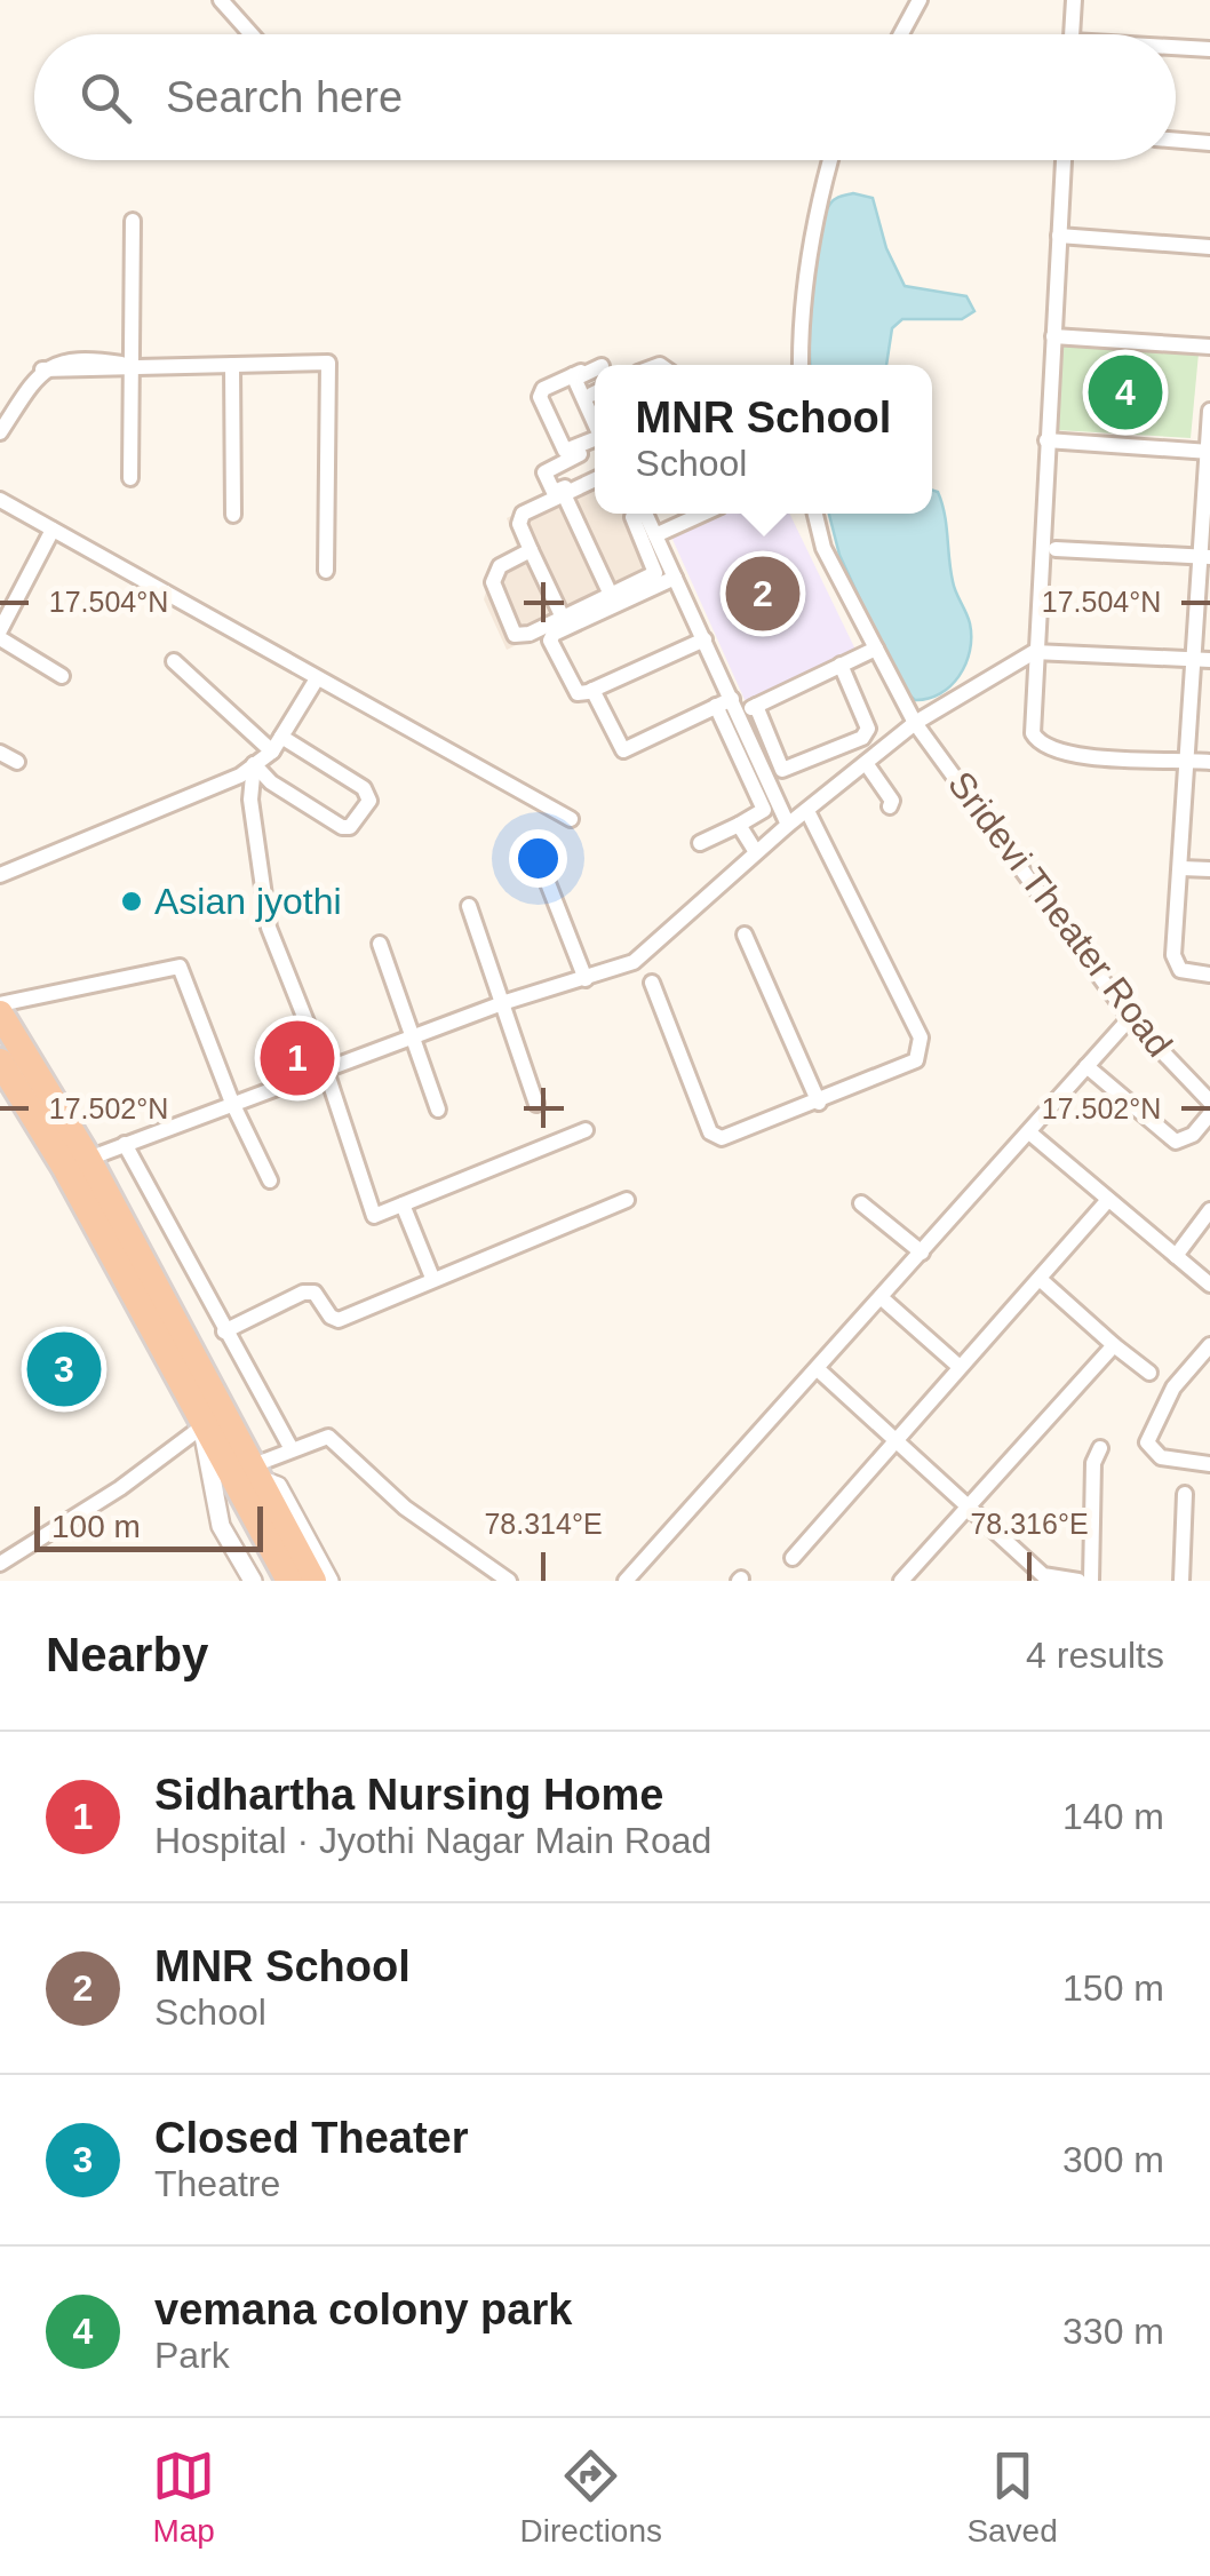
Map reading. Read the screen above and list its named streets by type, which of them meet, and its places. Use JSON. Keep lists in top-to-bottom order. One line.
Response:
{"streets":{"street":["Sridevi Theater Road"]},"places":["Asian jyothi"],"scale_bar":"100 m","page":{"search":"Search here","pins":["4","2","1","3"],"popup":["MNR School","School"],"scale":"100 m","heading":["Nearby","4 results"],"list":[{"mark":"1","name":"Sidhartha Nursing Home","note":"Hospital · Jyothi Nagar Main Road","value":"140 m"},{"mark":"2","name":"MNR School","note":"School","value":"150 m"},{"mark":"3","name":"Closed Theater","note":"Theatre","value":"300 m"},{"mark":"4","name":"vemana colony park","note":"Park","value":"330 m"}],"nav":["Map","Directions","Saved"]},"coordinates":["17.504°N","17.502°N","78.314°E","78.316°E"]}
